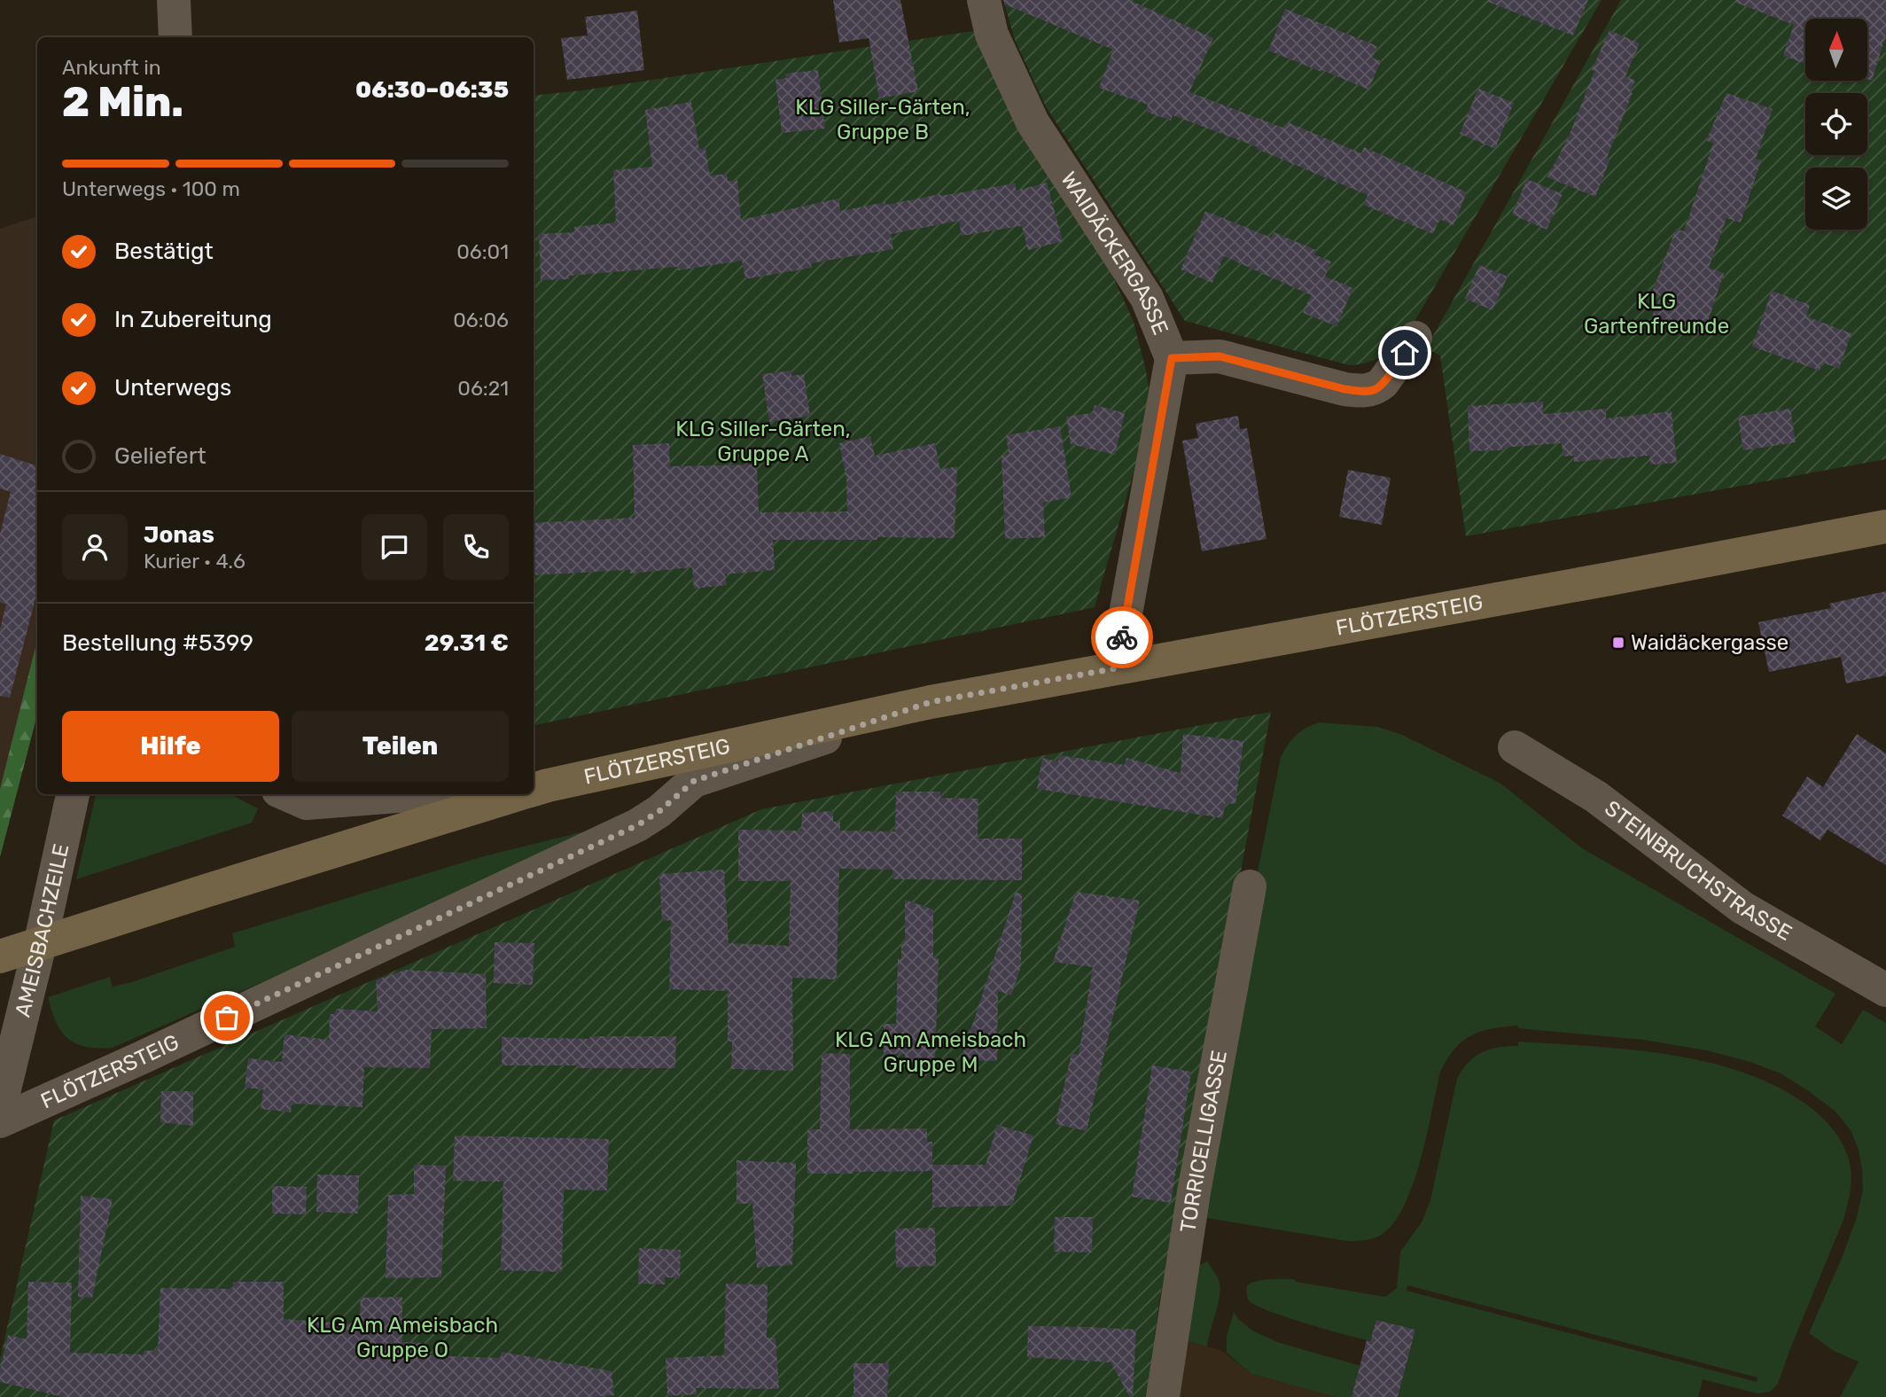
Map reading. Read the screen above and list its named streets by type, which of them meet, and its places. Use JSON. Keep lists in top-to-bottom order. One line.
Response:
{"streets":{"main road":["FLÖTZERSTEIG"],"street":["WAIDÄCKERGASSE","STEINBRUCHSTRASSE","AMEISBACHZEILE","TORRICELLIGASSE"]},"crossings":[["WAIDÄCKERGASSE","FLÖTZERSTEIG"]],"parks":["KLG Siller-Gärten, Gruppe B","KLG Gartenfreunde","KLG Siller-Gärten, Gruppe A","KLG Am Ameisbach Gruppe M","KLG Am Ameisbach Gruppe O"],"places":{"transit":["Waidäckergasse"]},"north":"top","page":{"heading":["2 Min.","Ankunft in","06:30–06:35"],"panel":["Jonas","Kurier · 4.6","Bestellung #5399","29.31 €"],"bar":"Unterwegs · 100 m","list":[["Bestätigt","06:01"],["In Zubereitung","06:06"],["Unterwegs","06:21"],"Geliefert"],"buttons":["Hilfe","Teilen"]}}
